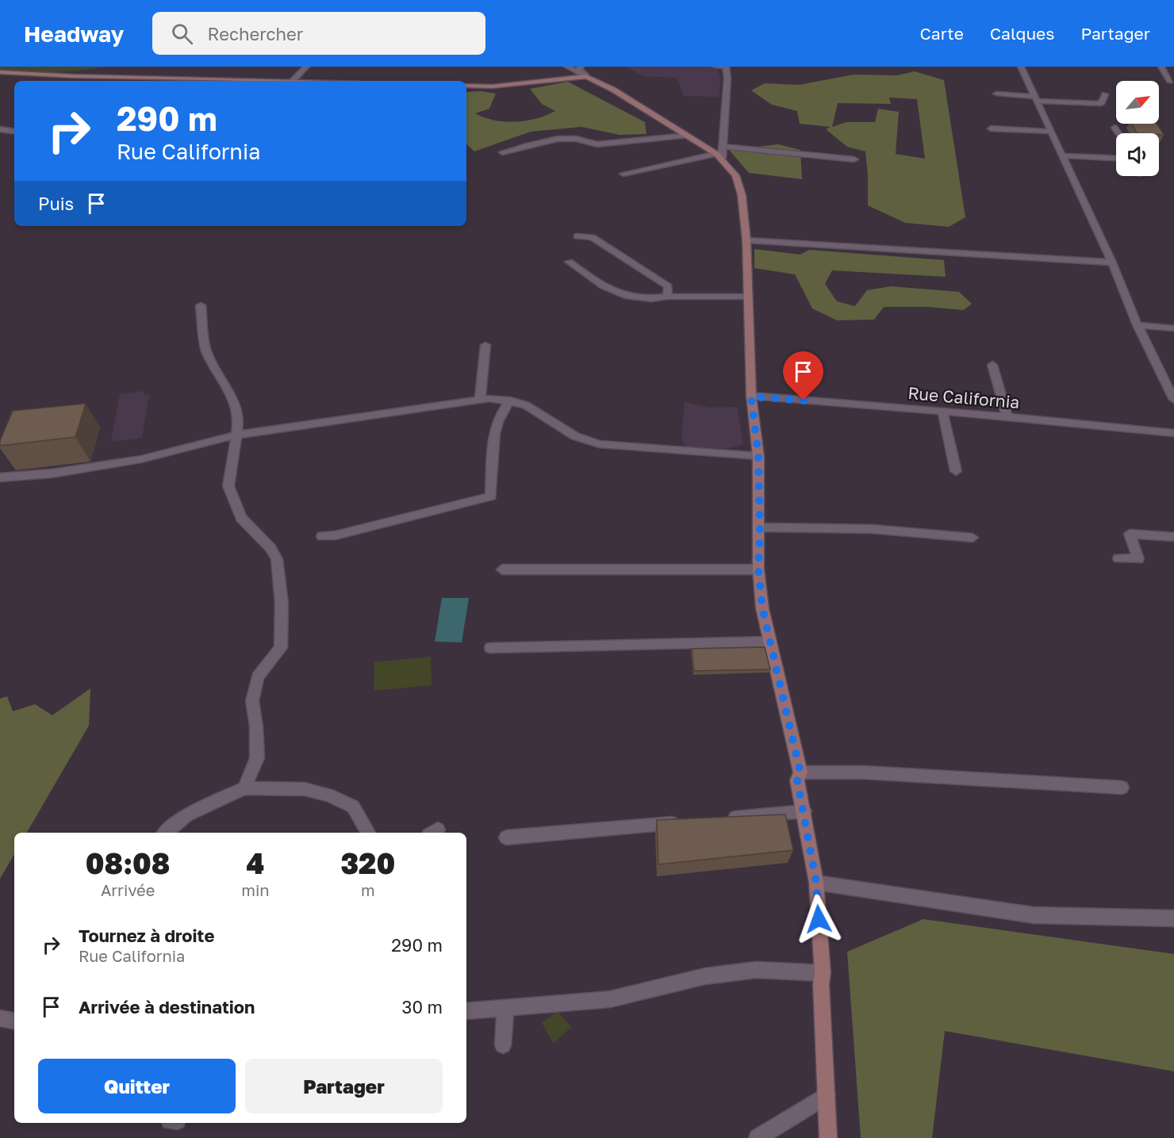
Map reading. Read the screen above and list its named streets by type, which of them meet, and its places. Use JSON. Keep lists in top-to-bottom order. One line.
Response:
{"streets":{"street":["Rue California"]},"north":"top right","page":{"header":"Headway","search":"Rechercher","nav":["Carte","Calques","Partager"],"turn":["290 m","Rue California"],"then":"Puis","eta":["08:08","Arrivée","4","min","320","m"],"list":[{"name":"Tournez à droite","note":"Rue California","value":"290 m"},{"name":"Arrivée à destination","value":"30 m"}],"buttons":["Quitter","Partager"]}}
